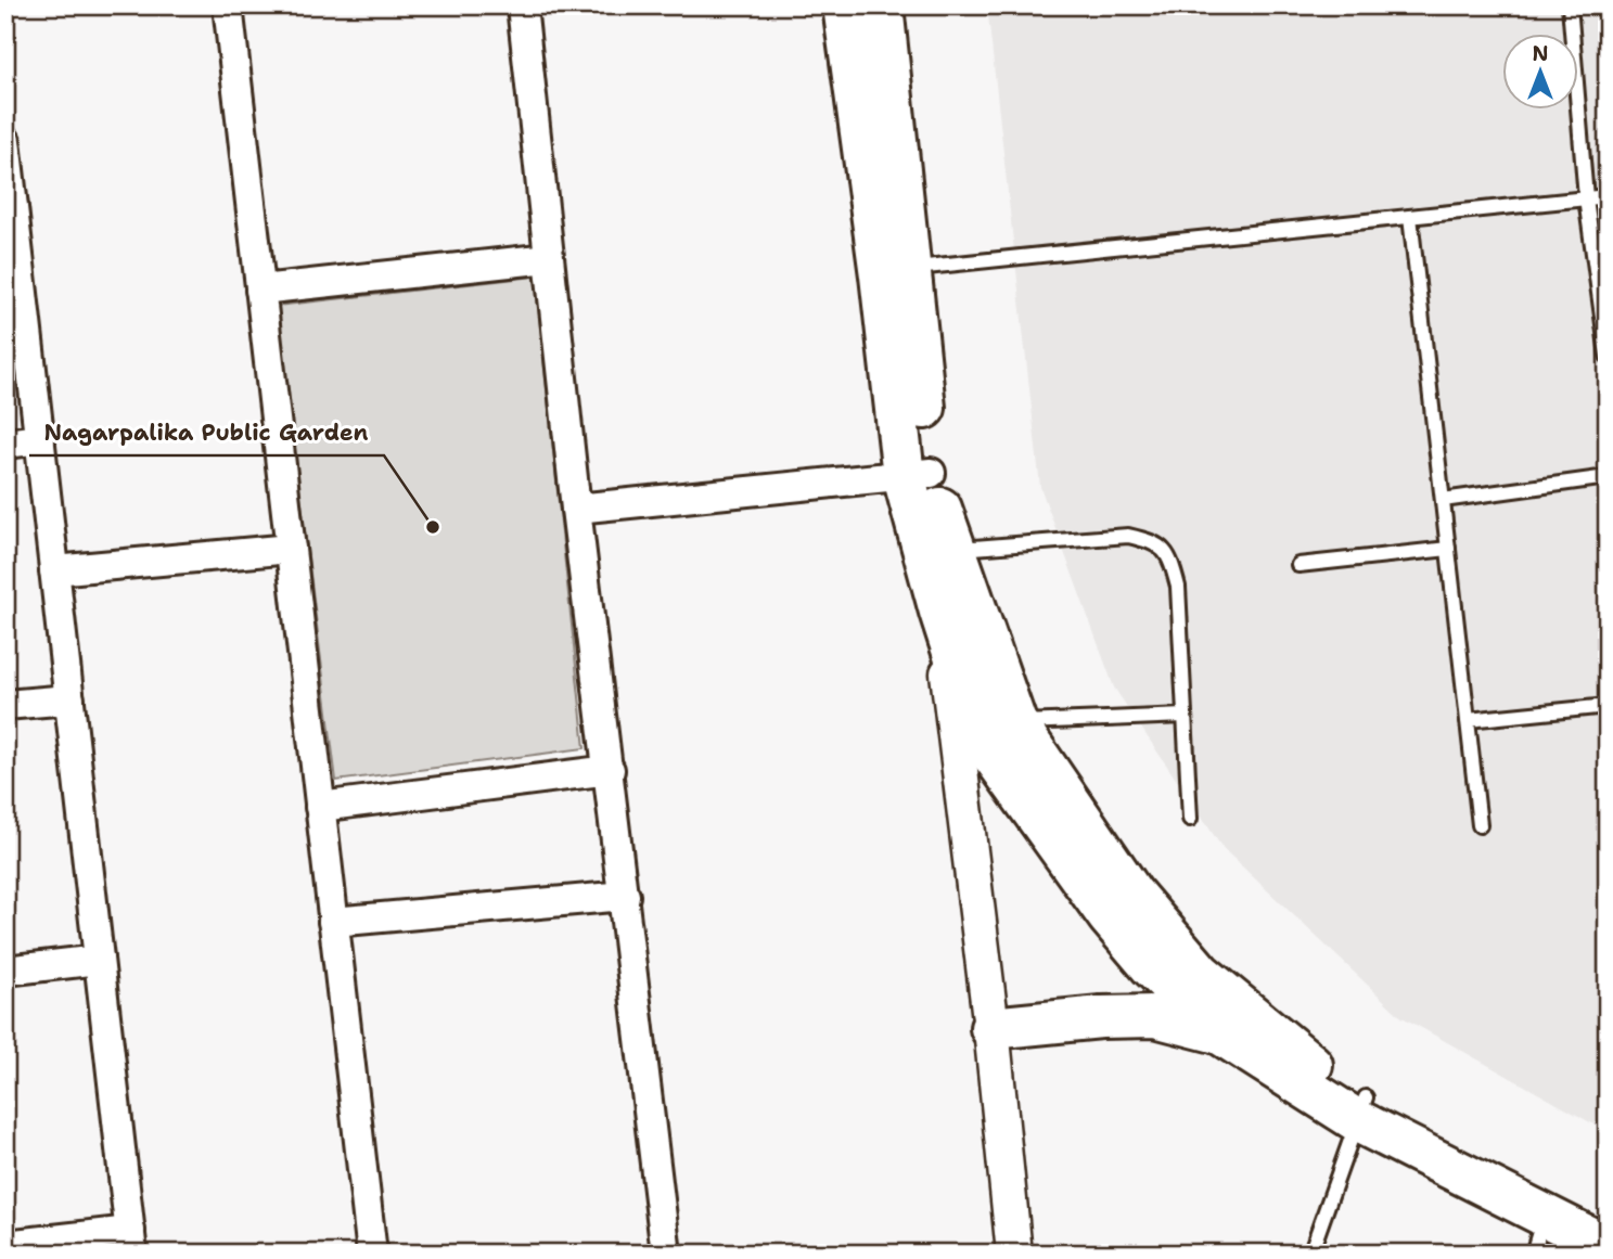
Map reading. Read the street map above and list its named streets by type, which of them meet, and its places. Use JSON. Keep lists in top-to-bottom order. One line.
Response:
{"places":["Nagarpalika Public Garden"],"north":"top"}
